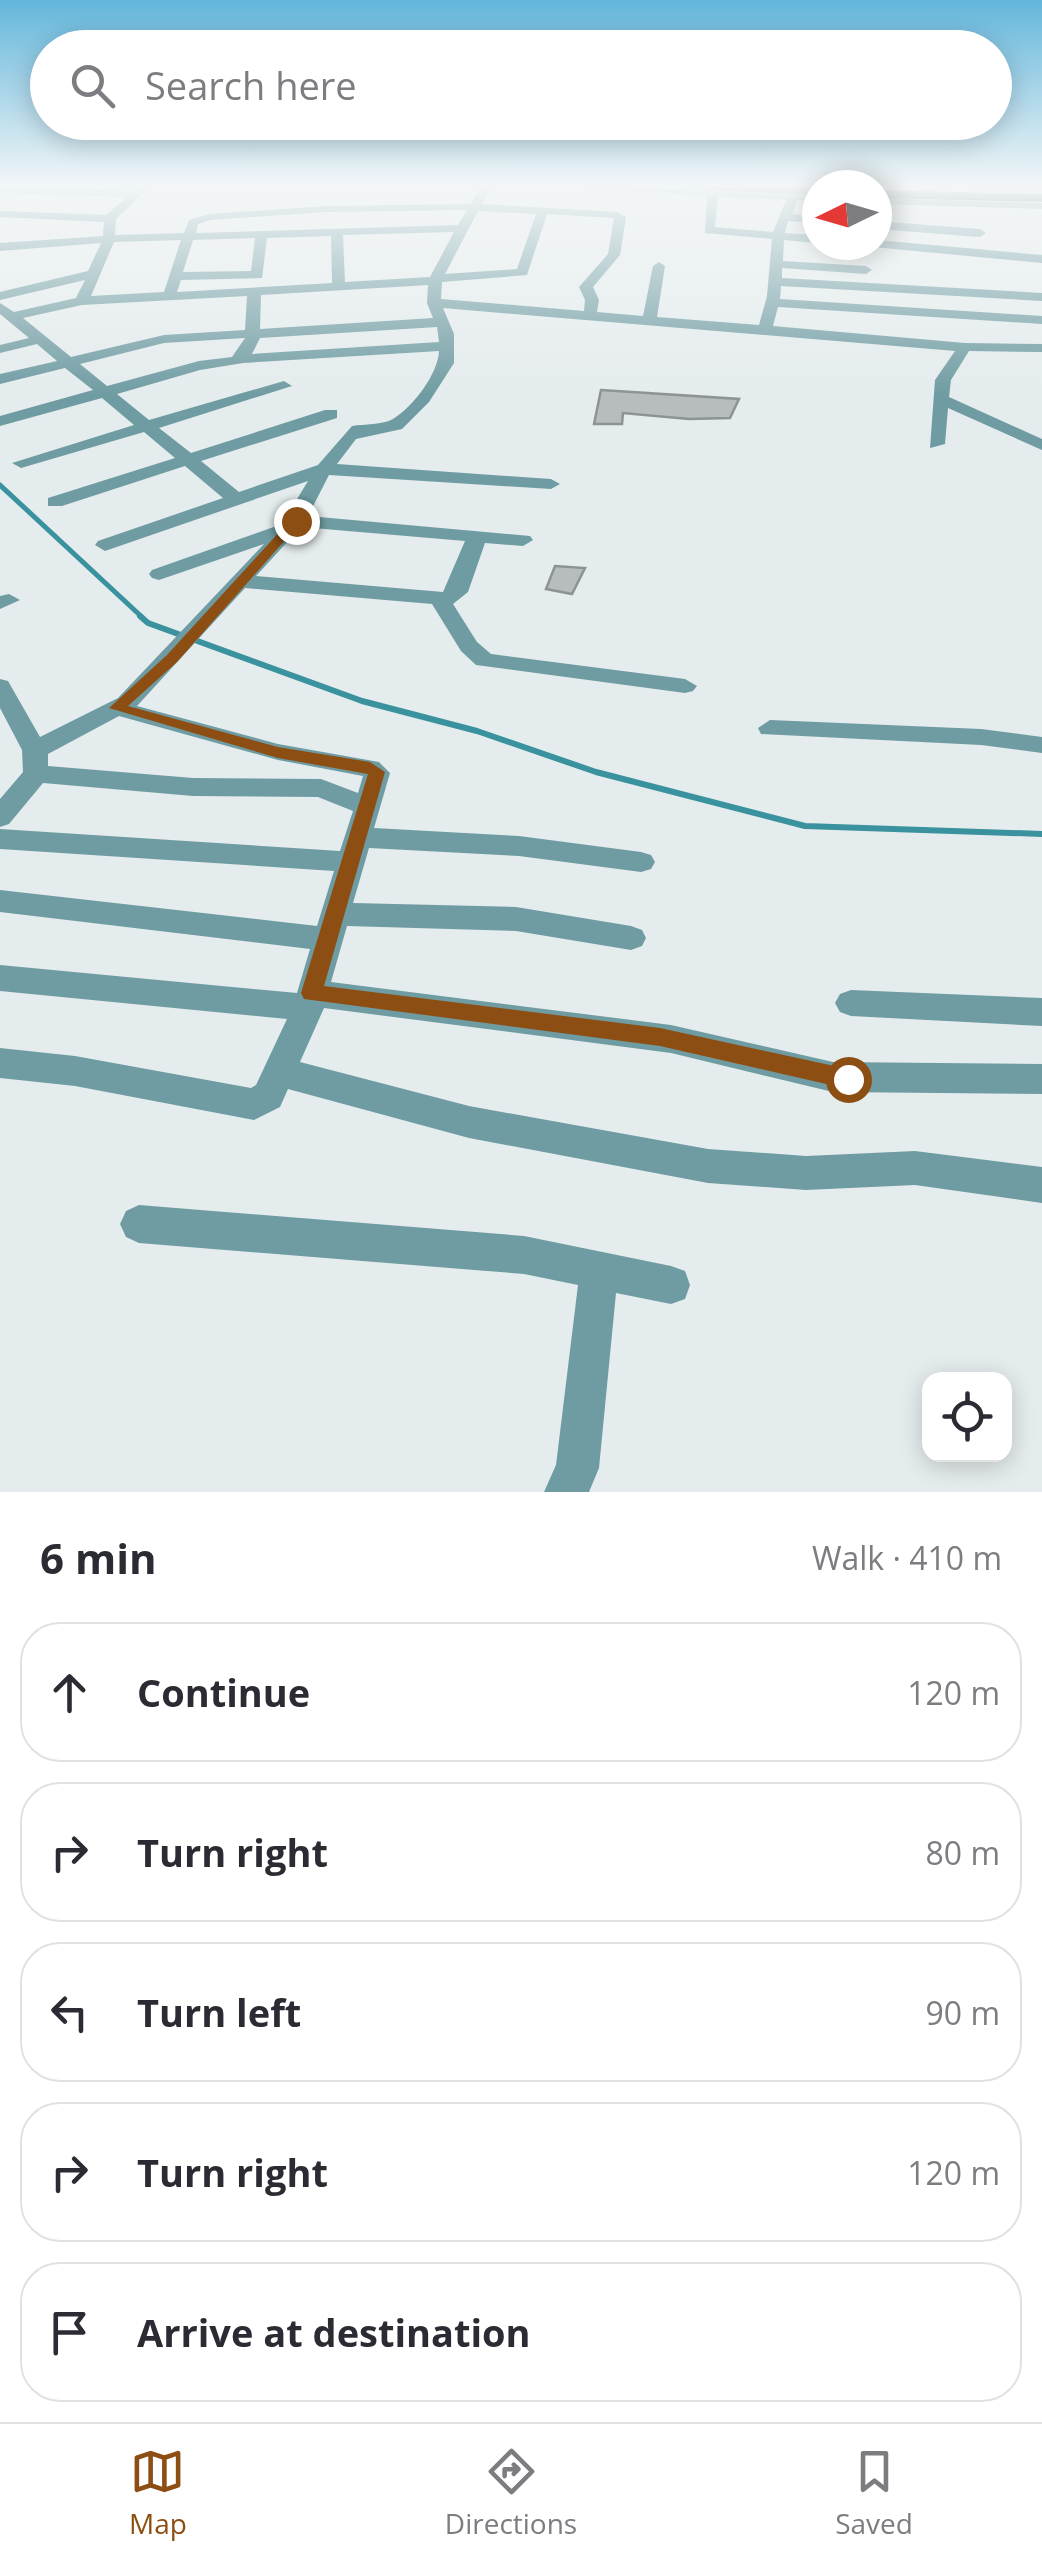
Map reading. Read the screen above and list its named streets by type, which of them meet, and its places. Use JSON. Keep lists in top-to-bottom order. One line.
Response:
{"north":"left","page":{"search":"Search here","heading":["6 min","Walk · 410 m"],"list":[["Continue","120 m"],["Turn right","80 m"],["Turn left","90 m"],["Turn right","120 m"],"Arrive at destination"],"nav":["Map","Directions","Saved"]}}
